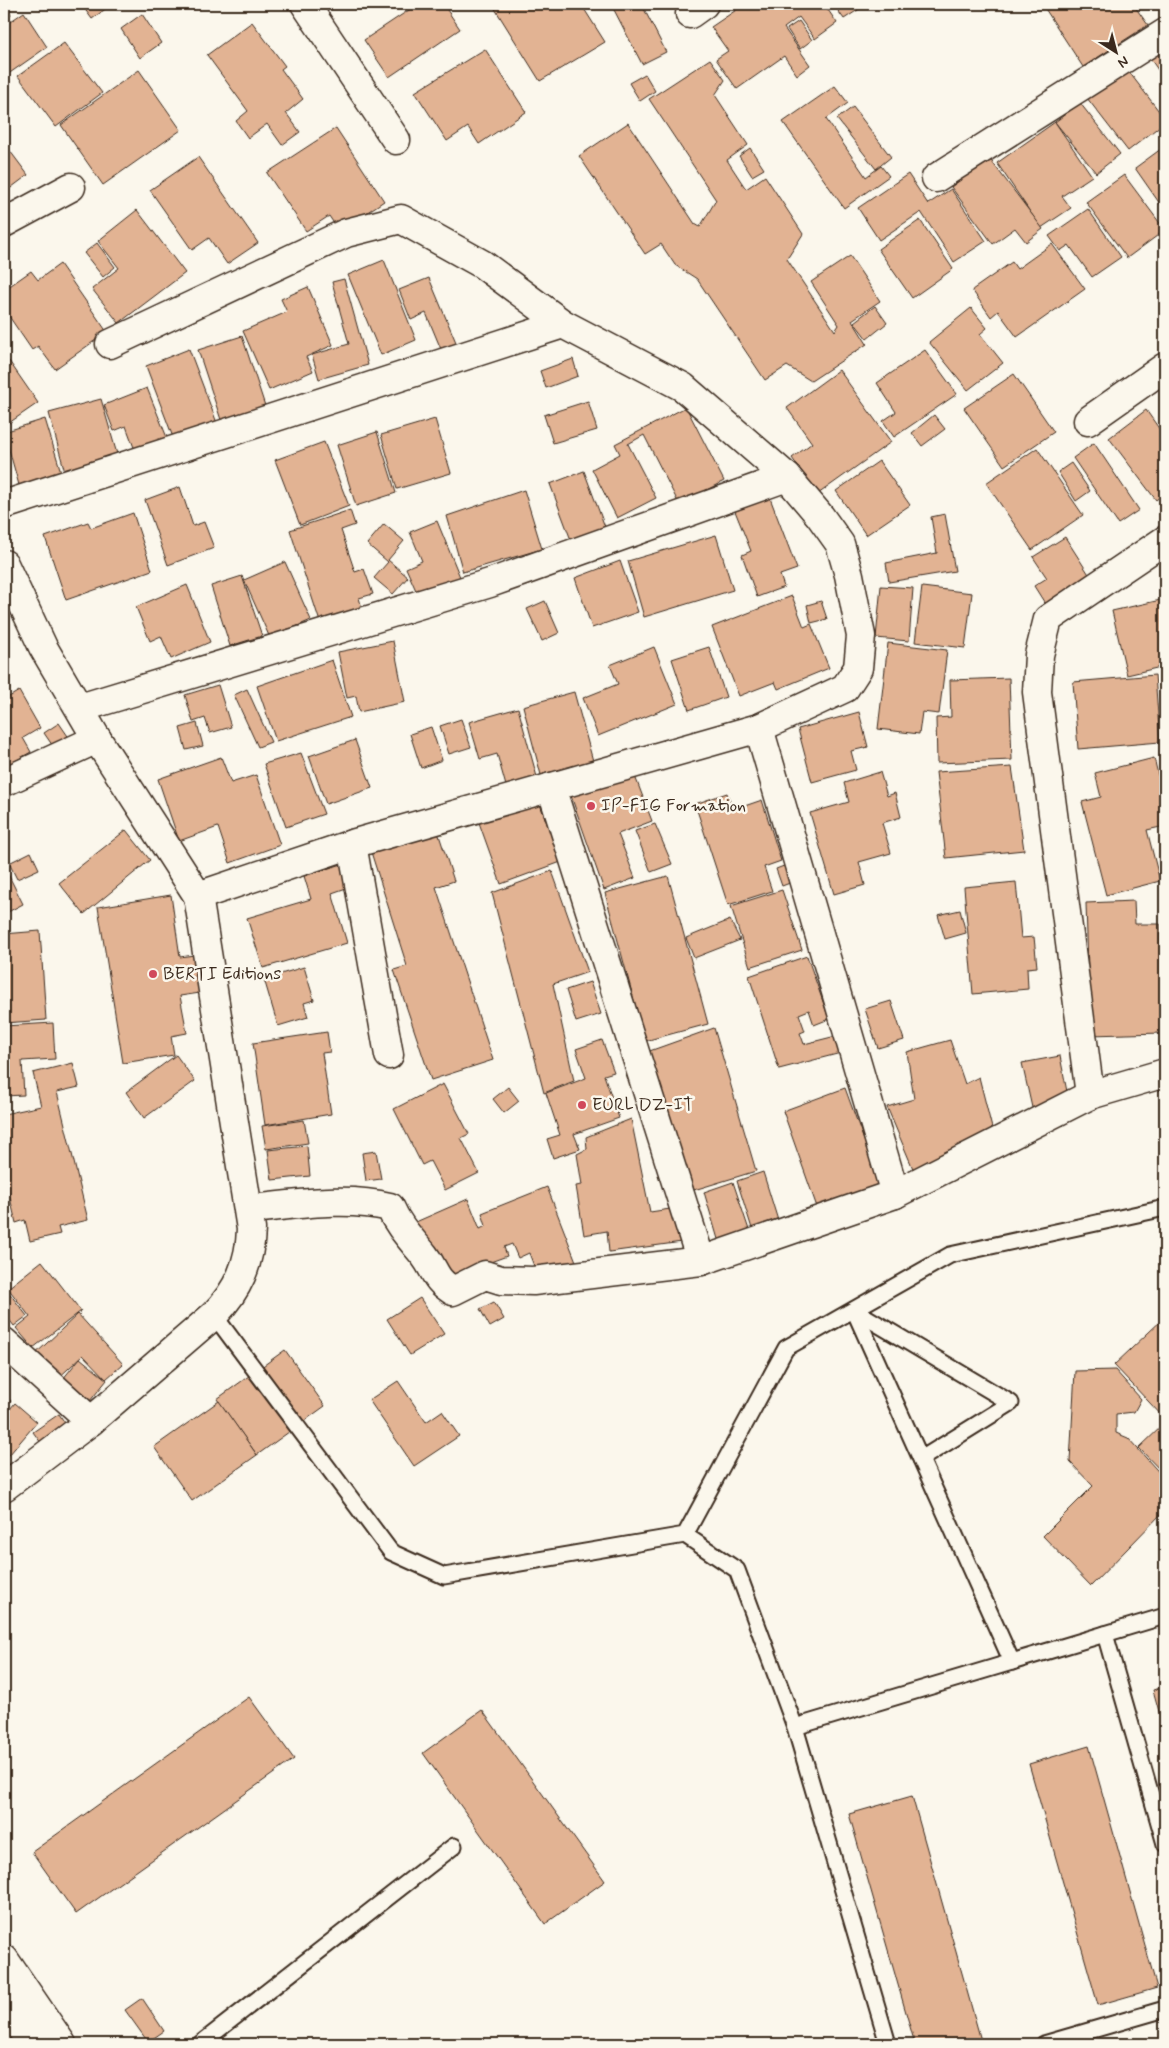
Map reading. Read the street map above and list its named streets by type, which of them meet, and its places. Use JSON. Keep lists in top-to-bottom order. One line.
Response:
{"places":["IP-FIG Formation","BERTI Editions","EURL DZ-IT"],"north":"bottom right"}
